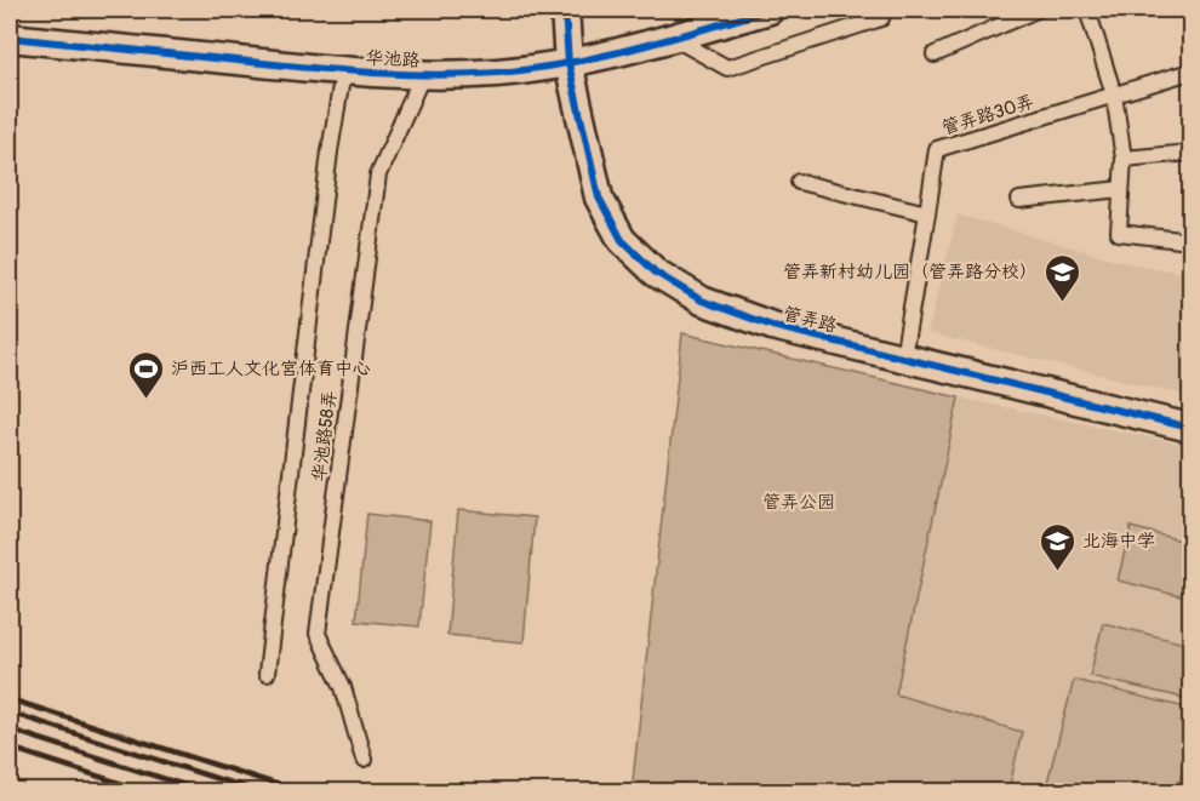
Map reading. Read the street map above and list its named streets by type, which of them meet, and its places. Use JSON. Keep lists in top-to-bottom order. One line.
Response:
{"streets":{"street":["华池路","管弄路"],"lane":["管弄路30弄","华池路58弄"]},"crossings":[["华池路","管弄路"],["华池路","华池路58弄"]],"parks":["管弄公园"],"places":{"school or university":["管弄新村幼儿园（管弄路分校）","北海中学"],"sports":["沪西工人文化宫体育中心"]}}
